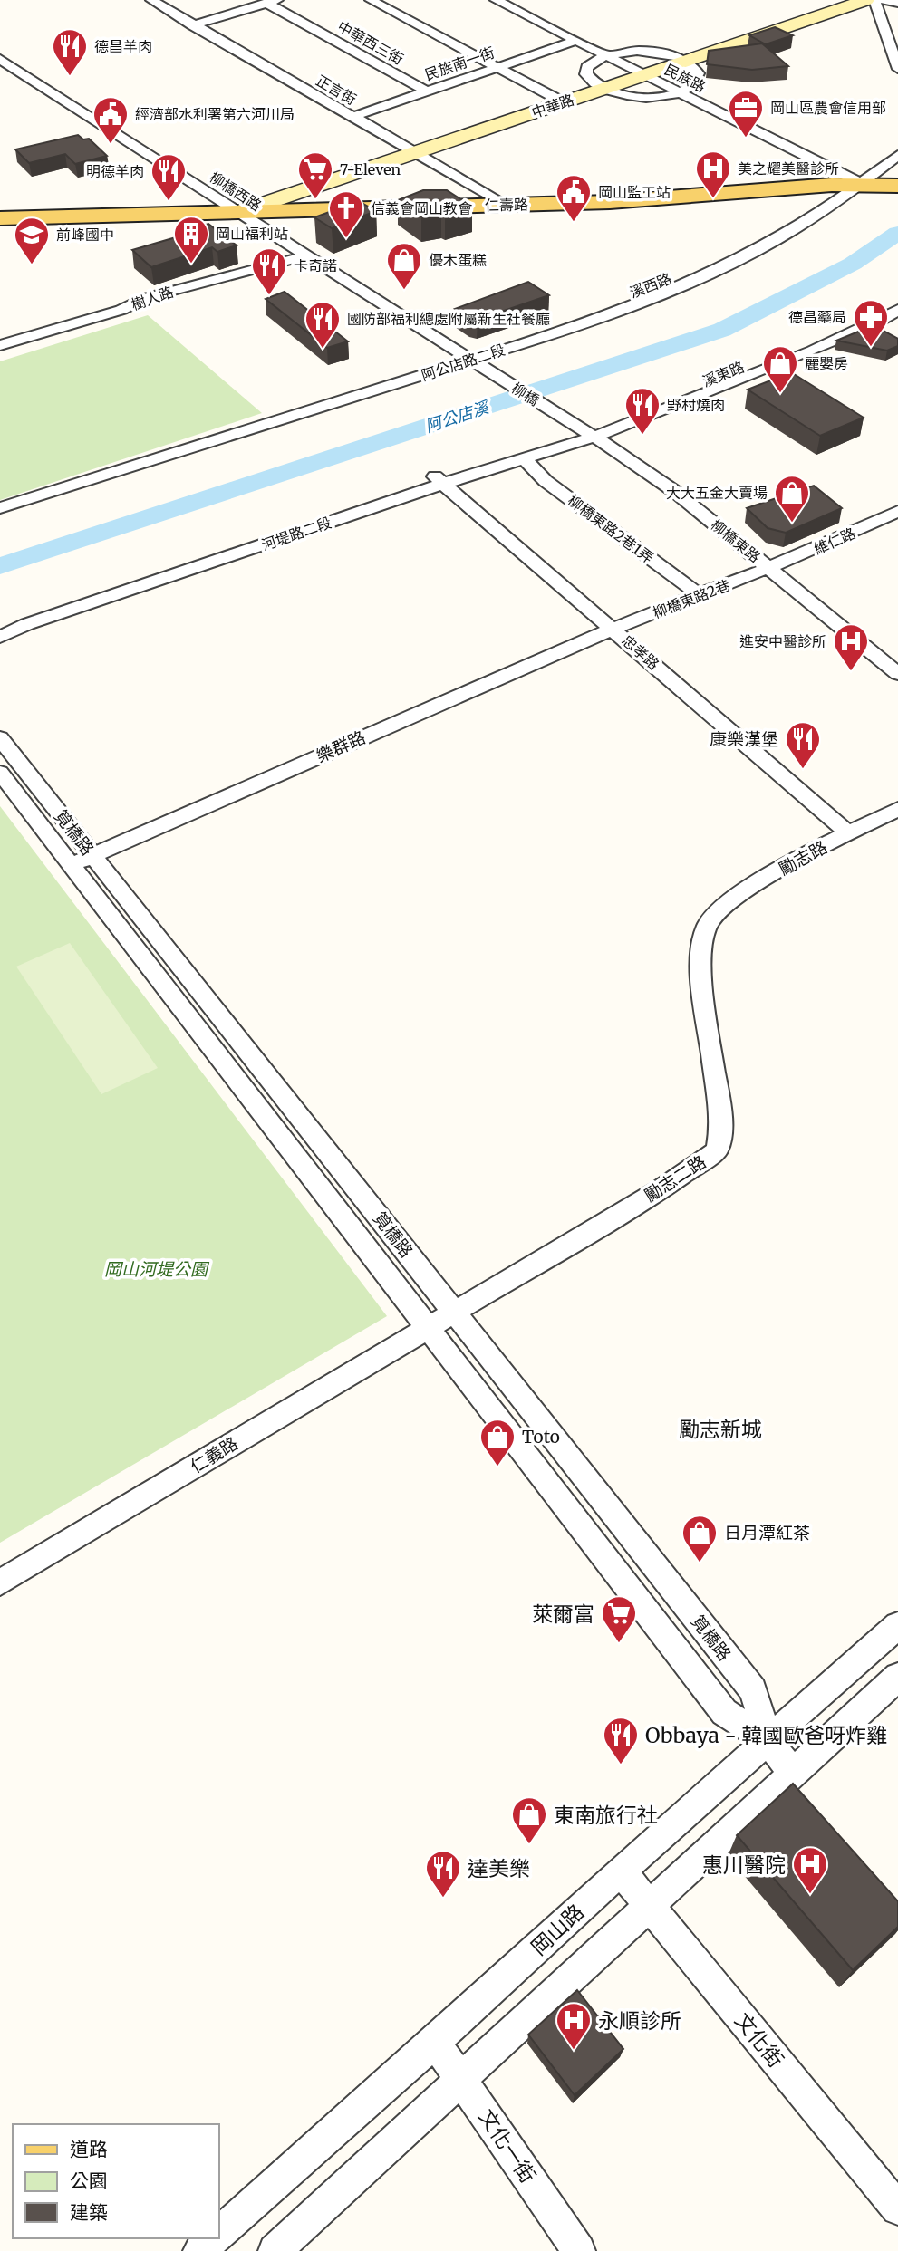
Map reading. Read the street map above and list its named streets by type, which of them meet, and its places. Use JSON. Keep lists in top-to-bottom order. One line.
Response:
{"streets":{"main road":["中華路","仁壽路"],"street":["中華西三街","民族南一街","民族路","正言街","柳橋西路","溪西路","樹人路","阿公店路二段","溪東路","柳橋","柳橋東路2巷1弄","河堤路二段","柳橋東路","維仁路","柳橋東路2巷","忠孝路","樂群路","筧橋路","勵志路","勵志二路","仁義路","岡山路","文化街","文化一街"]},"crossings":[["中華西三街","民族南一街"],["民族南一街","民族路"],["民族南一街","正言街"],["民族路","中華路"],["民族路","仁壽路"],["民族路","阿公店路二段"],["正言街","中華路"],["正言街","仁壽路"],["中華路","柳橋西路"],["中華路","仁壽路"],["柳橋西路","仁壽路"],["柳橋西路","樹人路"],["柳橋西路","阿公店路二段"],["柳橋西路","柳橋"],["仁壽路","阿公店路二段"],["阿公店路二段","柳橋"],["溪東路","柳橋"],["溪東路","河堤路二段"],["溪東路","柳橋東路"],["柳橋","河堤路二段"],["柳橋","柳橋東路"],["柳橋東路2巷1弄","河堤路二段"],["柳橋東路2巷1弄","柳橋東路2巷"],["河堤路二段","柳橋東路"],["河堤路二段","忠孝路"],["柳橋東路","維仁路"],["柳橋東路","柳橋東路2巷"],["維仁路","柳橋東路2巷"],["柳橋東路2巷","忠孝路"],["柳橋東路2巷","樂群路"],["忠孝路","樂群路"],["忠孝路","勵志路"],["樂群路","筧橋路"],["筧橋路","勵志二路"],["筧橋路","仁義路"],["筧橋路","岡山路"],["勵志路","勵志二路"],["勵志二路","仁義路"],["岡山路","文化街"],["岡山路","文化一街"]],"districts":["勵志新城"],"water":["阿公店溪"],"parks":["岡山河堤公園"],"places":{"restaurant":["德昌羊肉","明德羊肉","卡奇諾","國防部福利總處附屬新生社餐廳","野村燒肉","康樂漢堡","Obbaya - 韓國歐爸呀炸雞","達美樂"],"office":["岡山區農會信用部"],"public building":["經濟部水利署第六河川局","岡山監工站"],"hospital":["美之耀美醫診所","進安中醫診所","惠川醫院","永順診所"],"supermarket":["7-Eleven","萊爾富"],"church":["信義會岡山教會"],"building":["岡山福利站"],"school or university":["前峰國中"],"shop":["優木蛋糕","麗嬰房","大大五金大賣場","Toto","日月潭紅茶","東南旅行社"],"pharmacy":["德昌藥局"]},"legend":["道路","公園","建築"]}
